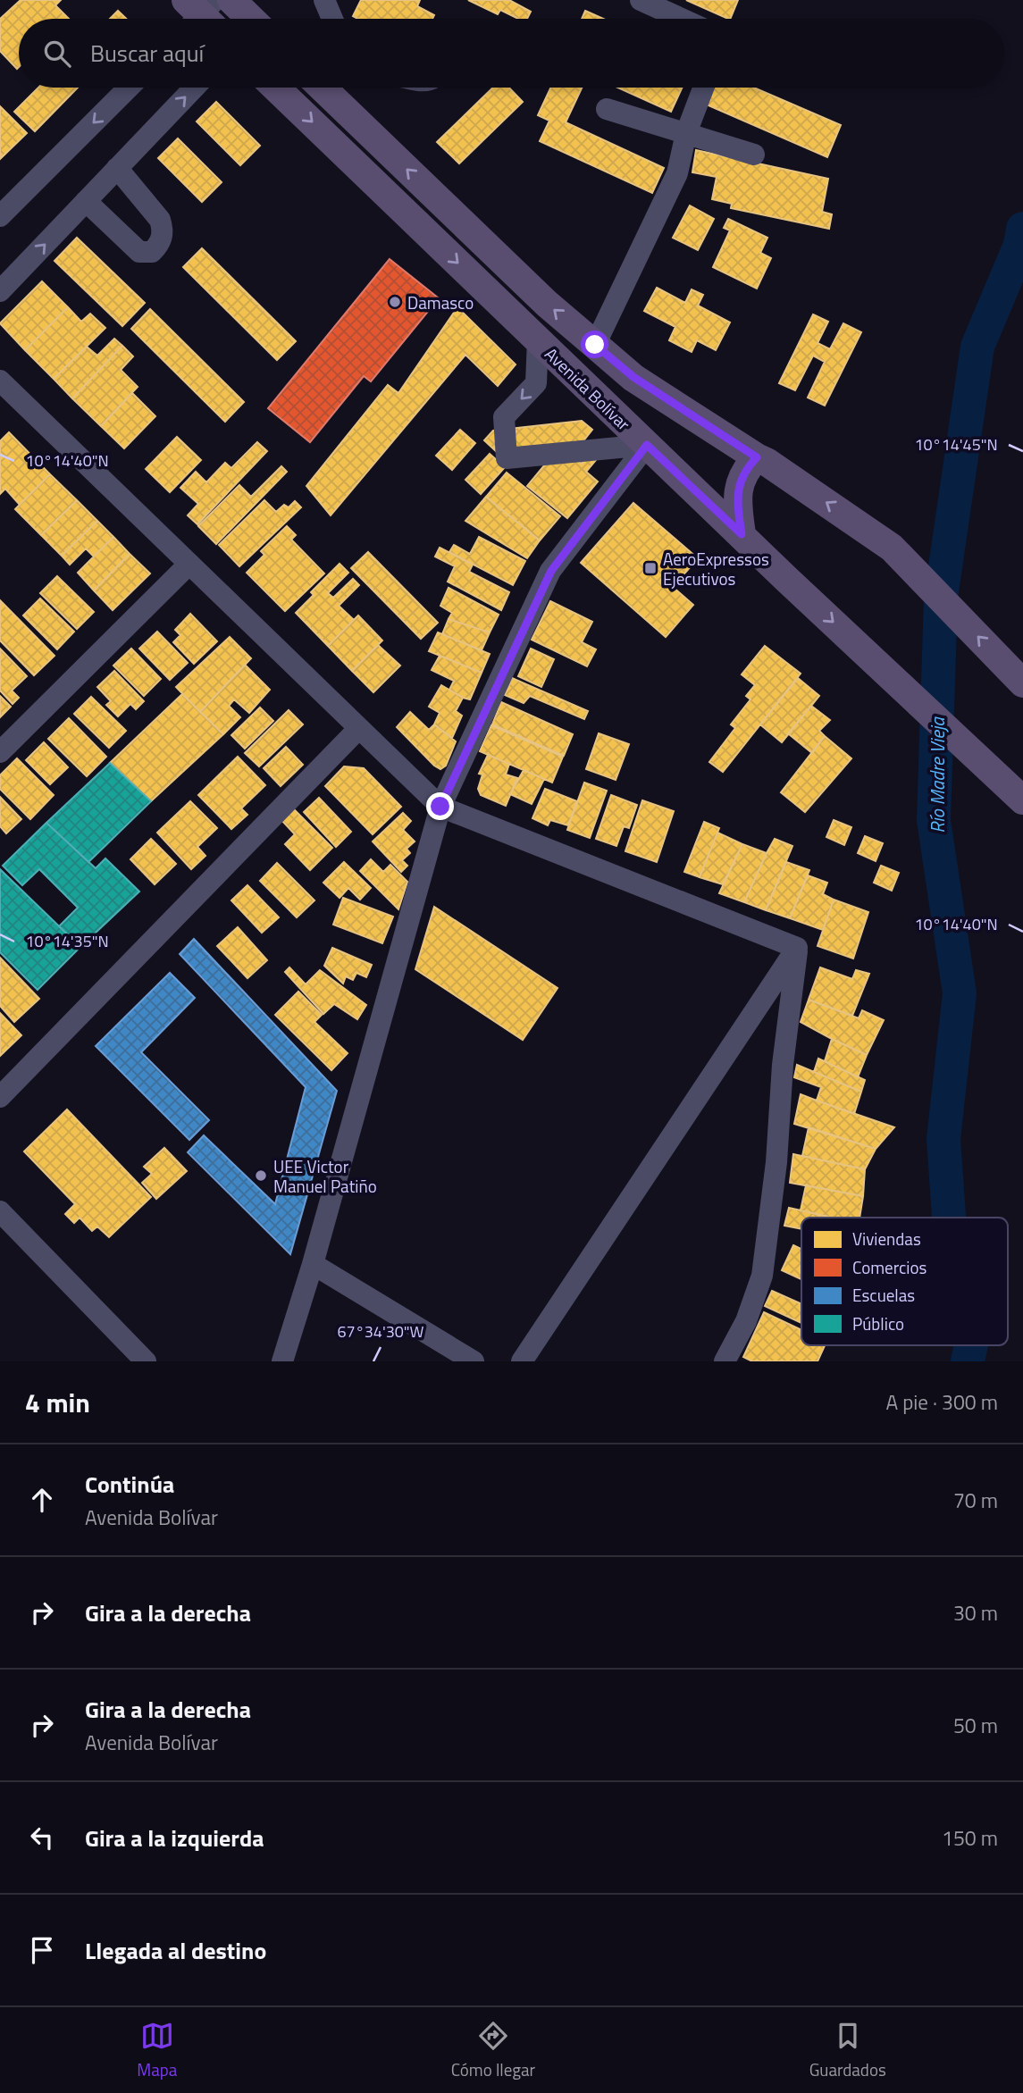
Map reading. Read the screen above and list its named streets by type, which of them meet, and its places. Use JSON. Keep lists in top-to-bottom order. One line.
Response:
{"streets":{"main road":["Avenida Bolívar"]},"water":["Río Madre Vieja"],"places":{"other":["Damasco","UEE Victor Manuel Patiño"],"transit":["AeroExpressos Ejecutivos"]},"legend":["Viviendas","Comercios","Escuelas","Público"],"page":{"search":"Buscar aquí","heading":["4 min","A pie · 300 m"],"list":[["Continúa","Avenida Bolívar","70 m"],["Gira a la derecha","30 m"],["Gira a la derecha","Avenida Bolívar","50 m"],["Gira a la izquierda","150 m"],"Llegada al destino"],"nav":["Mapa","Cómo llegar","Guardados"]},"coordinates":["10°14'45\"N","10°14'40\"N","10°14'35\"N","67°34'30\"W"]}
